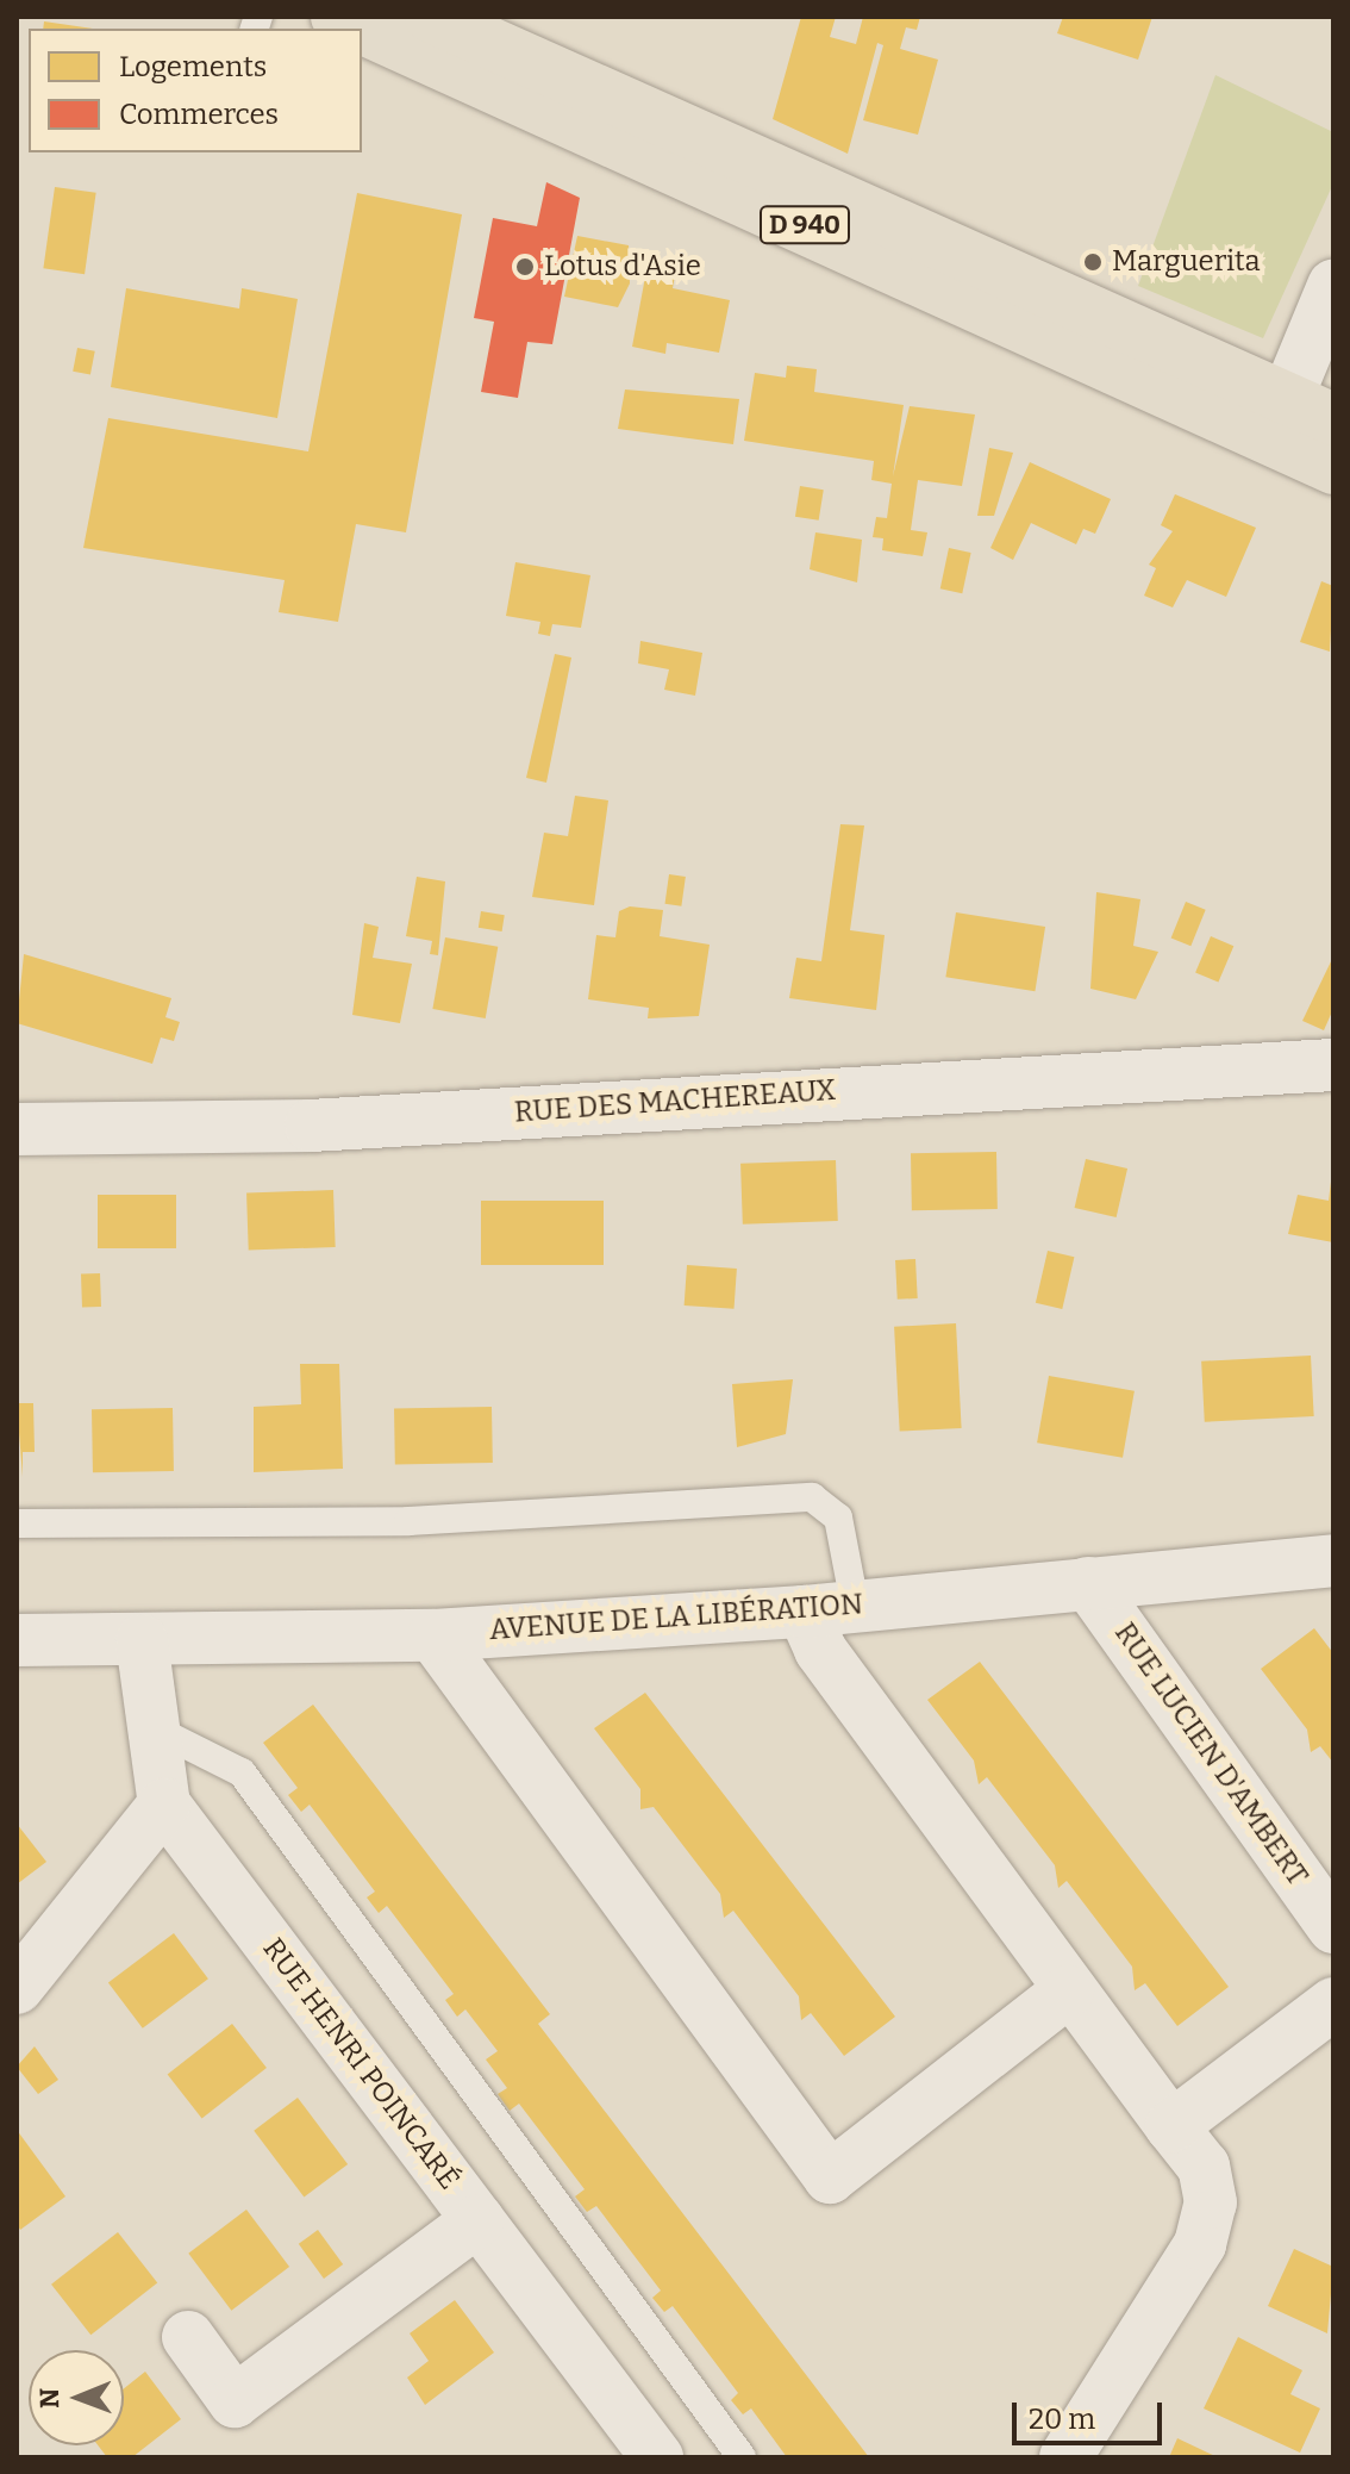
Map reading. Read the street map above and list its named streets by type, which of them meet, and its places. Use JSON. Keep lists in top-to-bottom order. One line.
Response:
{"streets":{"main road":["D 940"],"street":["RUE DES MACHEREAUX","AVENUE DE LA LIBÉRATION","RUE LUCIEN D'AMBERT","RUE HENRI POINCARÉ"]},"crossings":[["AVENUE DE LA LIBÉRATION","RUE LUCIEN D'AMBERT"],["AVENUE DE LA LIBÉRATION","RUE HENRI POINCARÉ"]],"places":["Marguerita","Lotus d'Asie"],"legend":["Logements","Commerces"],"scale_bar":"20 m","north":"left"}
